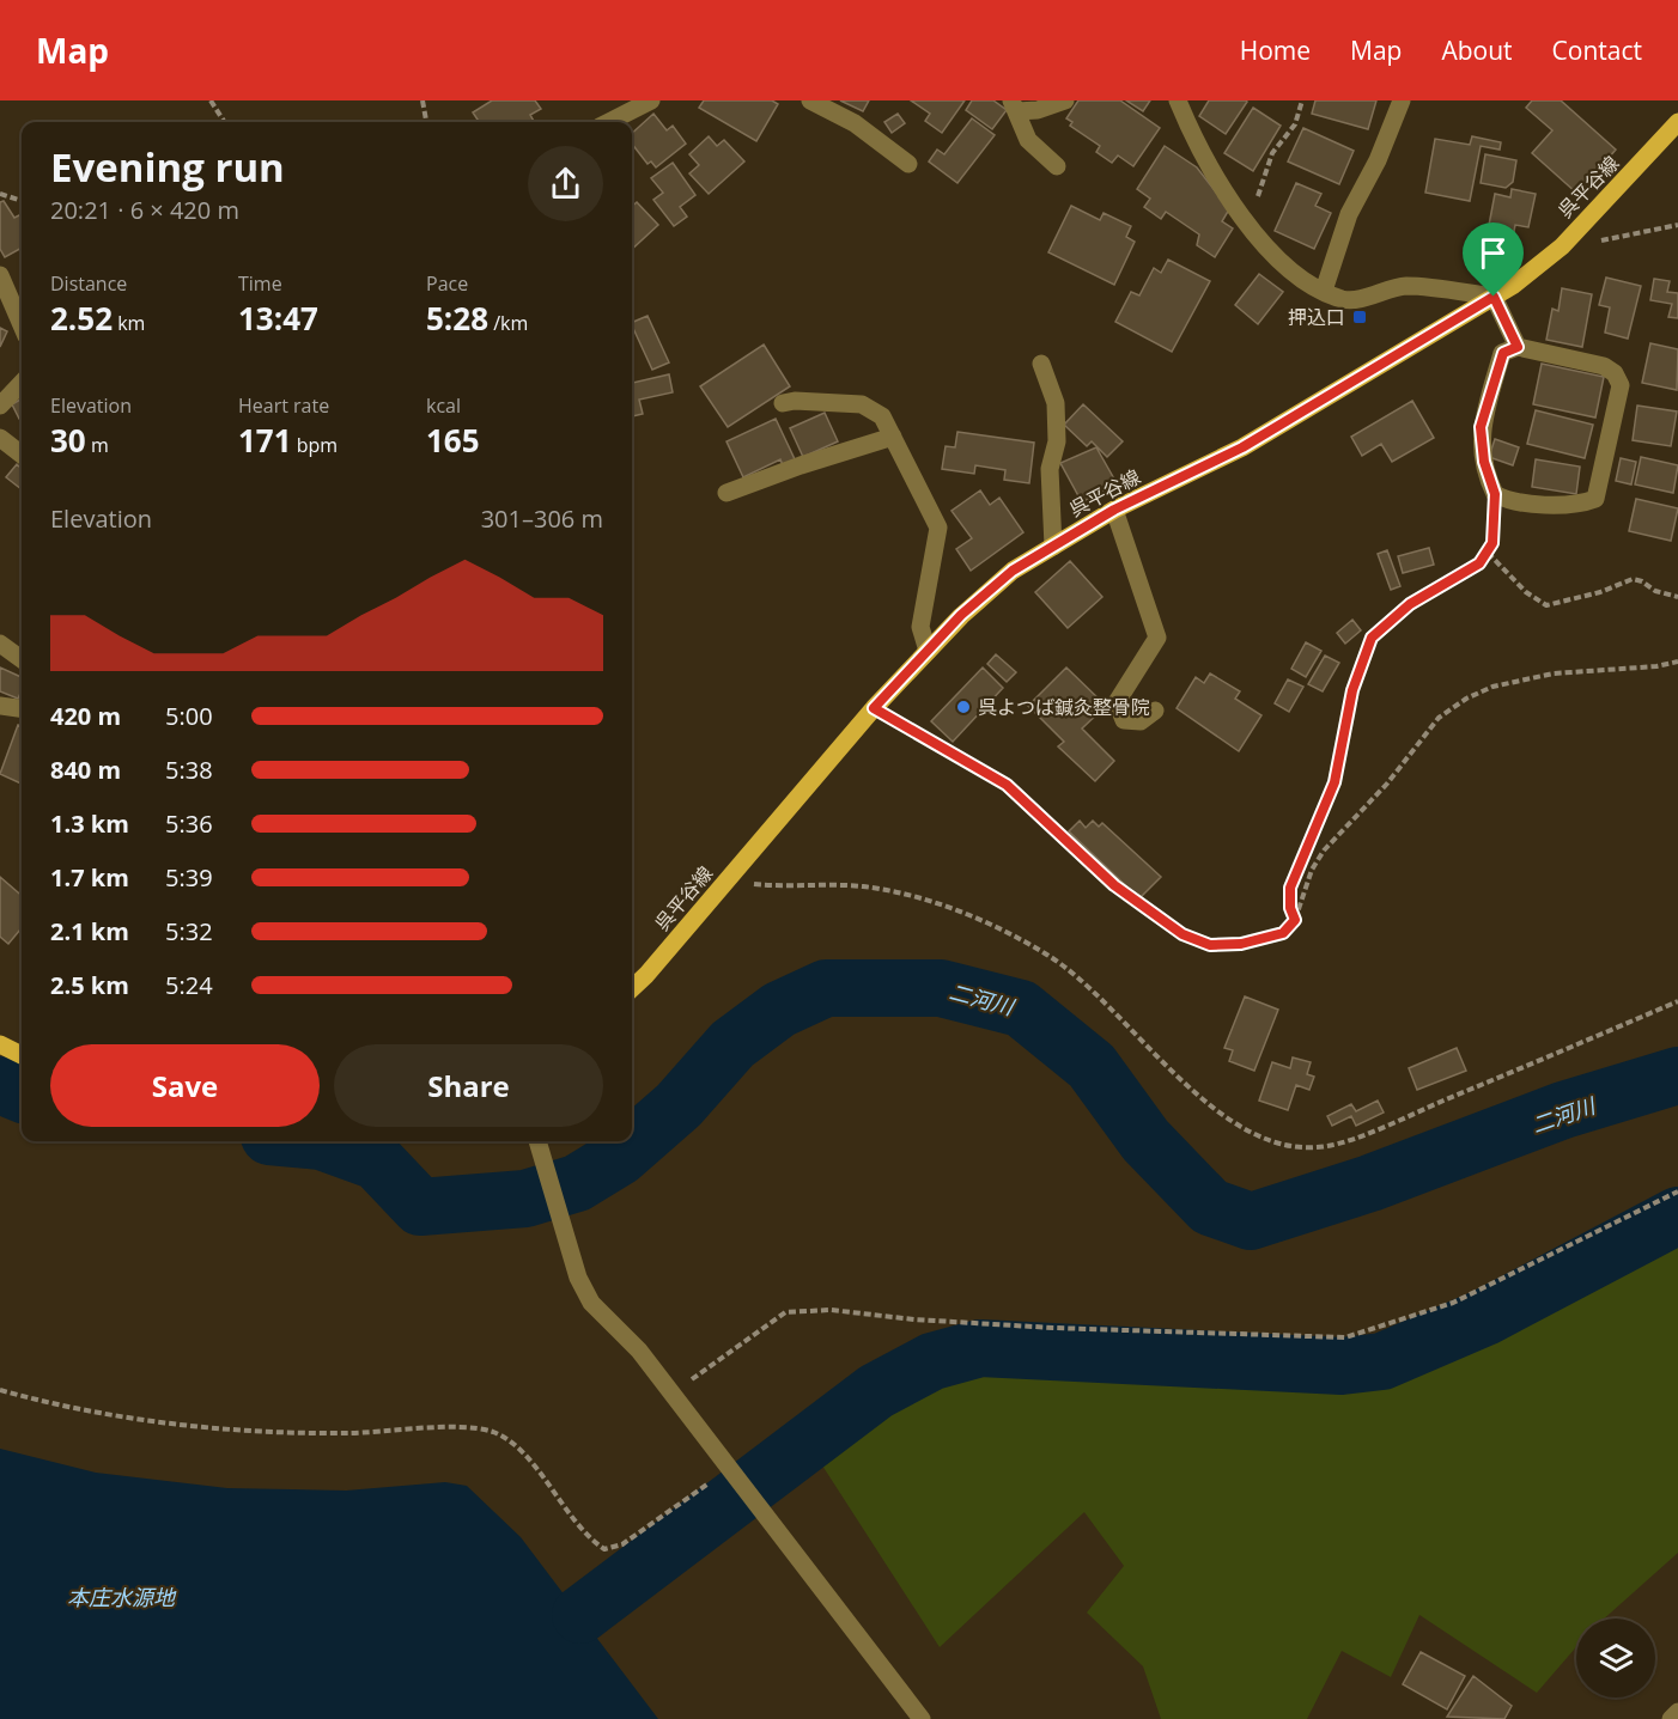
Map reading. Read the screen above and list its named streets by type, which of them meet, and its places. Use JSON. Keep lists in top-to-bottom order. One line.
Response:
{"streets":{"main road":["呉平谷線"]},"water":["二河川","本庄水源地"],"places":{"transit":["押込口"],"other":["呉よつば鍼灸整骨院"]},"page":{"header":"Map","nav":["Home","Map","About","Contact"],"heading":["Evening run","20:21 · 6 × 420 m"],"stats":[["Distance","2.52 km"],["Time","13:47"],["Pace","5:28 /km"],["Elevation","30 m"],["Heart rate","171 bpm"],["kcal","165"]],"chart":["Elevation","301–306 m"],"list":[{"name":"420 m","note":"5:00"},{"name":"840 m","note":"5:38"},{"name":"1.3 km","note":"5:36"},{"name":"1.7 km","note":"5:39"},{"name":"2.1 km","note":"5:32"},{"name":"2.5 km","note":"5:24"}],"buttons":["Save","Share"]}}
